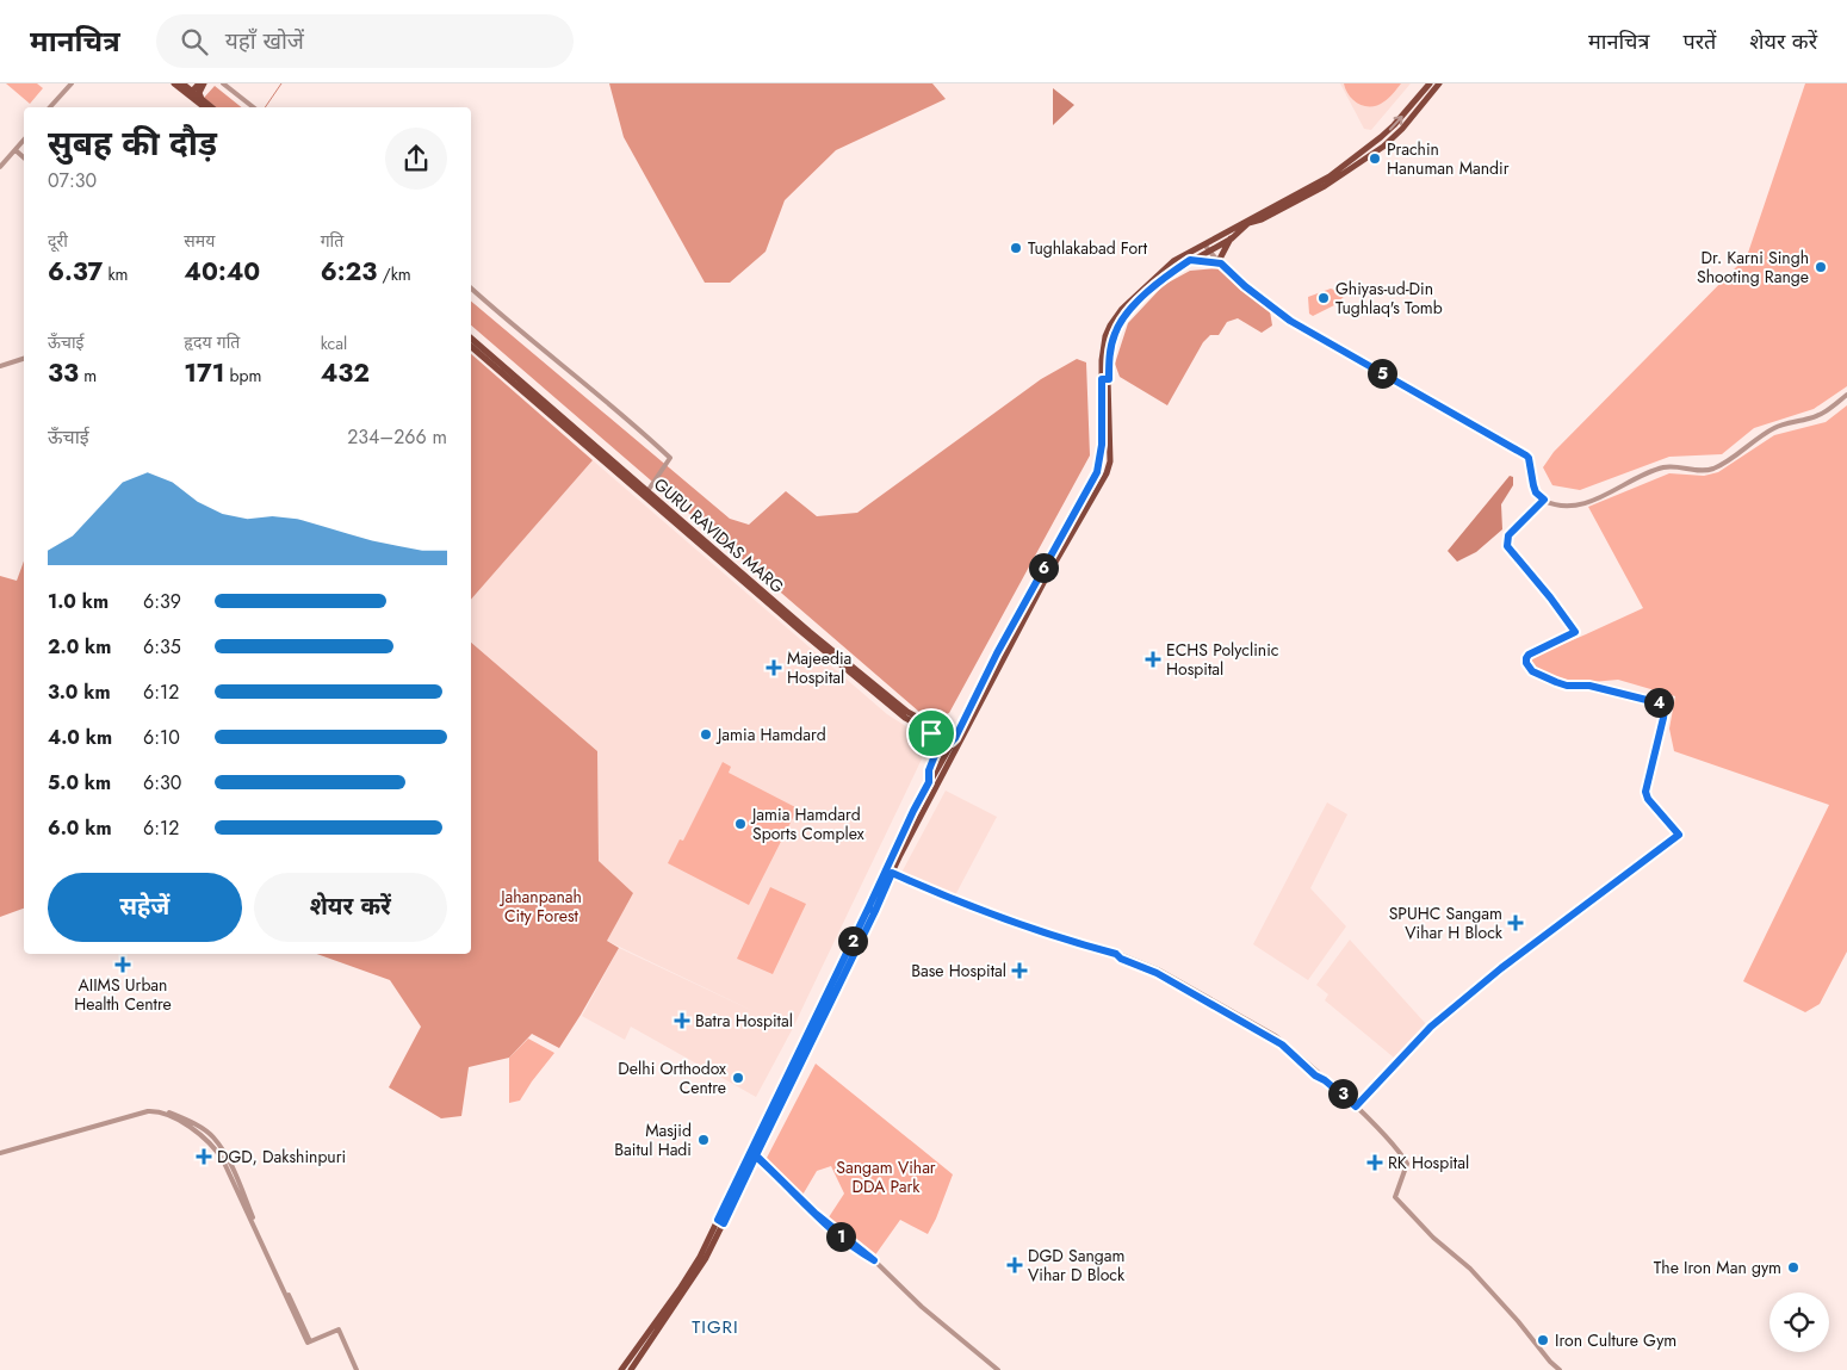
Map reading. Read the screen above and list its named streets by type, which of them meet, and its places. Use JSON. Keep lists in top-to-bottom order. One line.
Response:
{"streets":{"main road":["GURU RAVIDAS MARG"]},"districts":["TIGRI"],"parks":["Jahanpanah City Forest","Sangam Vihar DDA Park"],"places":{"other":["Prachin Hanuman Mandir","Tughlakabad Fort","Dr. Karni Singh Shooting Range","Ghiyas-ud-Din Tughlaq's Tomb","Jamia Hamdard","Jamia Hamdard Sports Complex","Delhi Orthodox Centre","Masjid Baitul Hadi","The Iron Man gym","Iron Culture Gym"],"health":["ECHS Polyclinic Hospital","Majeedia Hospital","SPUHC Sangam Vihar H Block","AIIMS Urban Health Centre","Base Hospital","Batra Hospital","DGD, Dakshinpuri","RK Hospital","DGD Sangam Vihar D Block"]},"page":{"header":"मानचित्र","search":"यहाँ खोजें","nav":["मानचित्र","परतें","शेयर करें"],"heading":["सुबह की दौड़","07:30"],"stats":[["दूरी","6.37 km"],["समय","40:40"],["गति","6:23 /km"],["ऊँचाई","33 m"],["हृदय गति","171 bpm"],["kcal","432"]],"pins":["5","6","4","2","3","1"],"chart":["ऊँचाई","234–266 m"],"list":[{"name":"1.0 km","note":"6:39"},{"name":"2.0 km","note":"6:35"},{"name":"3.0 km","note":"6:12"},{"name":"4.0 km","note":"6:10"},{"name":"5.0 km","note":"6:30"},{"name":"6.0 km","note":"6:12"}],"buttons":["सहेजें","शेयर करें"]}}
